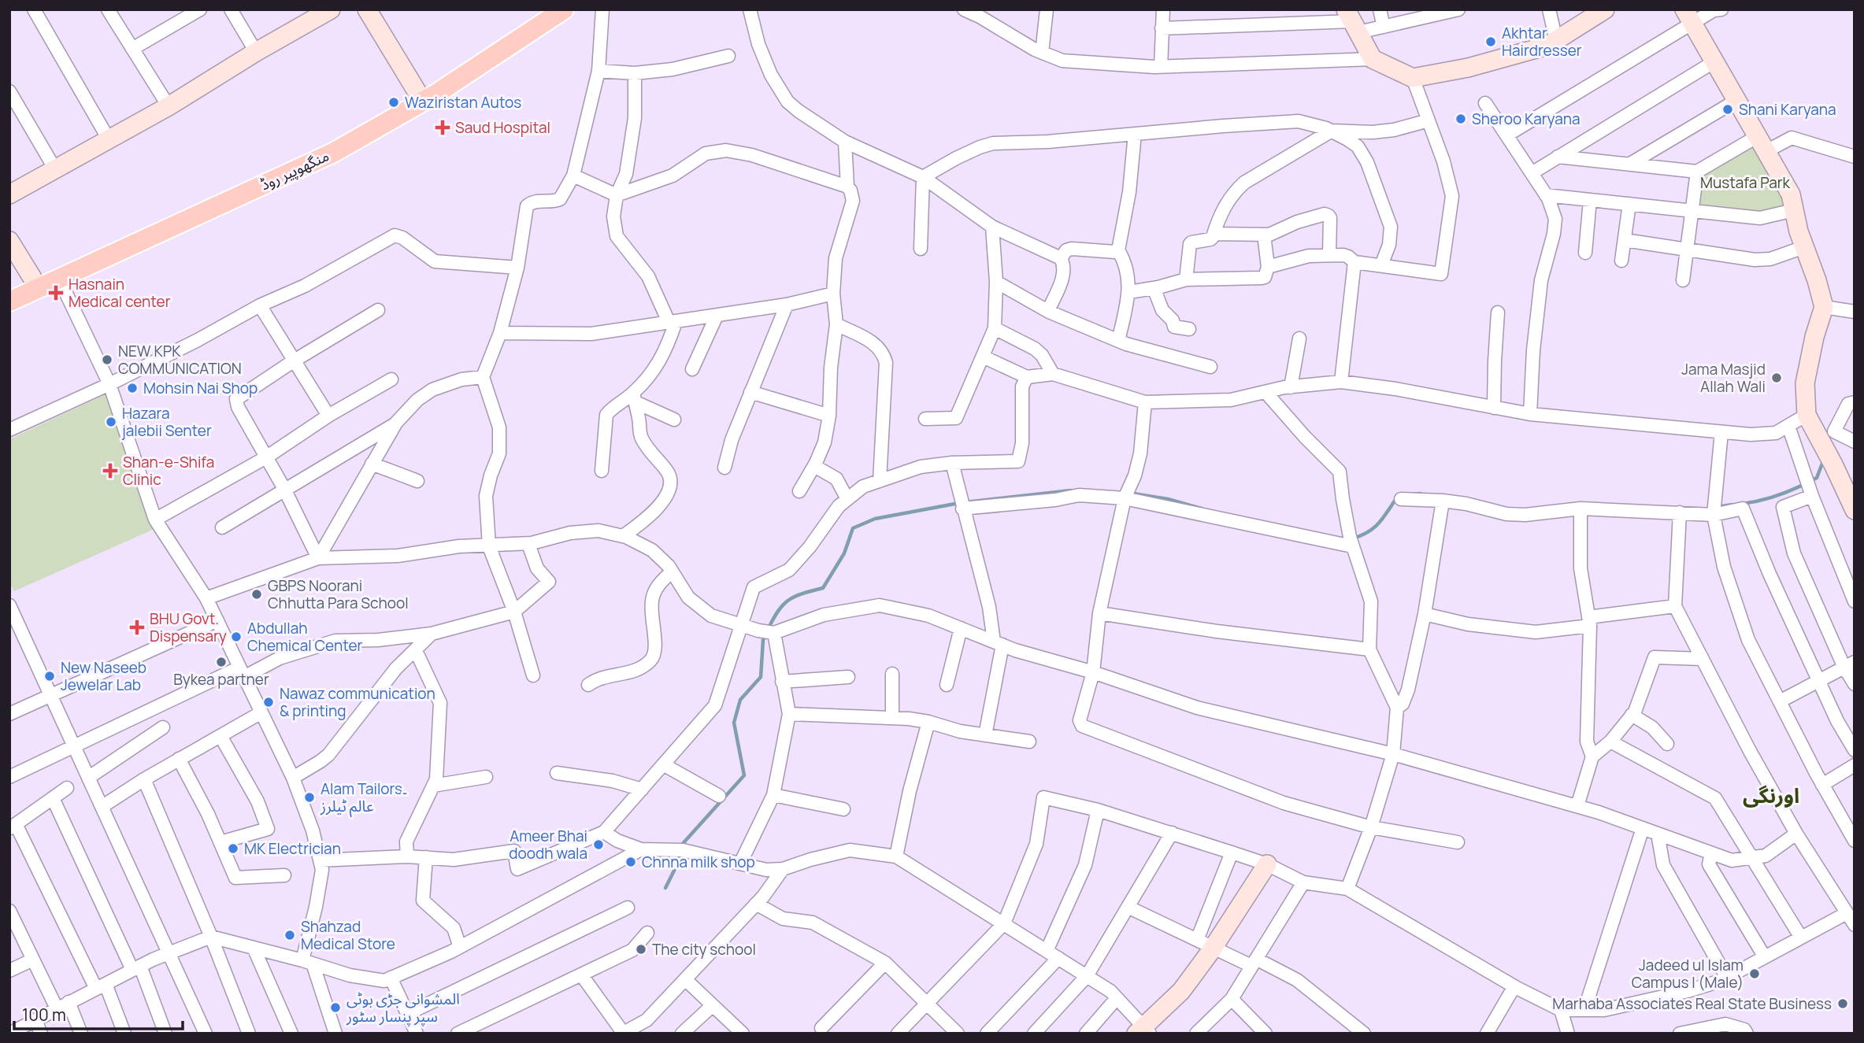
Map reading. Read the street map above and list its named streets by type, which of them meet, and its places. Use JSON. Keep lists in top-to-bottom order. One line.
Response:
{"streets":{"main road":["منگھوپیر روڈ"]},"districts":["اورنگی"],"parks":["Mustafa Park"],"places":{"other":["Akhtar Hairdresser","Waziristan Autos","Shani Karyana","Sheroo Karyana","NEW KPK COMMUNICATION","Jama Masjid Allah Wali","Mohsin Nai Shop","Hazara jalebii Senter","GBPS Noorani Chhutta Para School","Abdullah Chemical Center","Bykea partner","New Naseeb Jewelar Lab","Nawaz communication & printing","Alam Tailors۔ عالم ٹیلرز","Ameer Bhai doodh wala","MK Electrician","Chnna milk shop","Shahzad Medical Store","The city school","Jadeed ul Islam Campus I (Male)","Marhaba Associates Real State Business","المشوانی جڑی بوٹی سپر پنسار سٹور"],"health":["Saud Hospital","Hasnain Medical center","Shan-e-Shifa Clinic","BHU Govt. Dispensary"]},"scale_bar":"100 m"}
